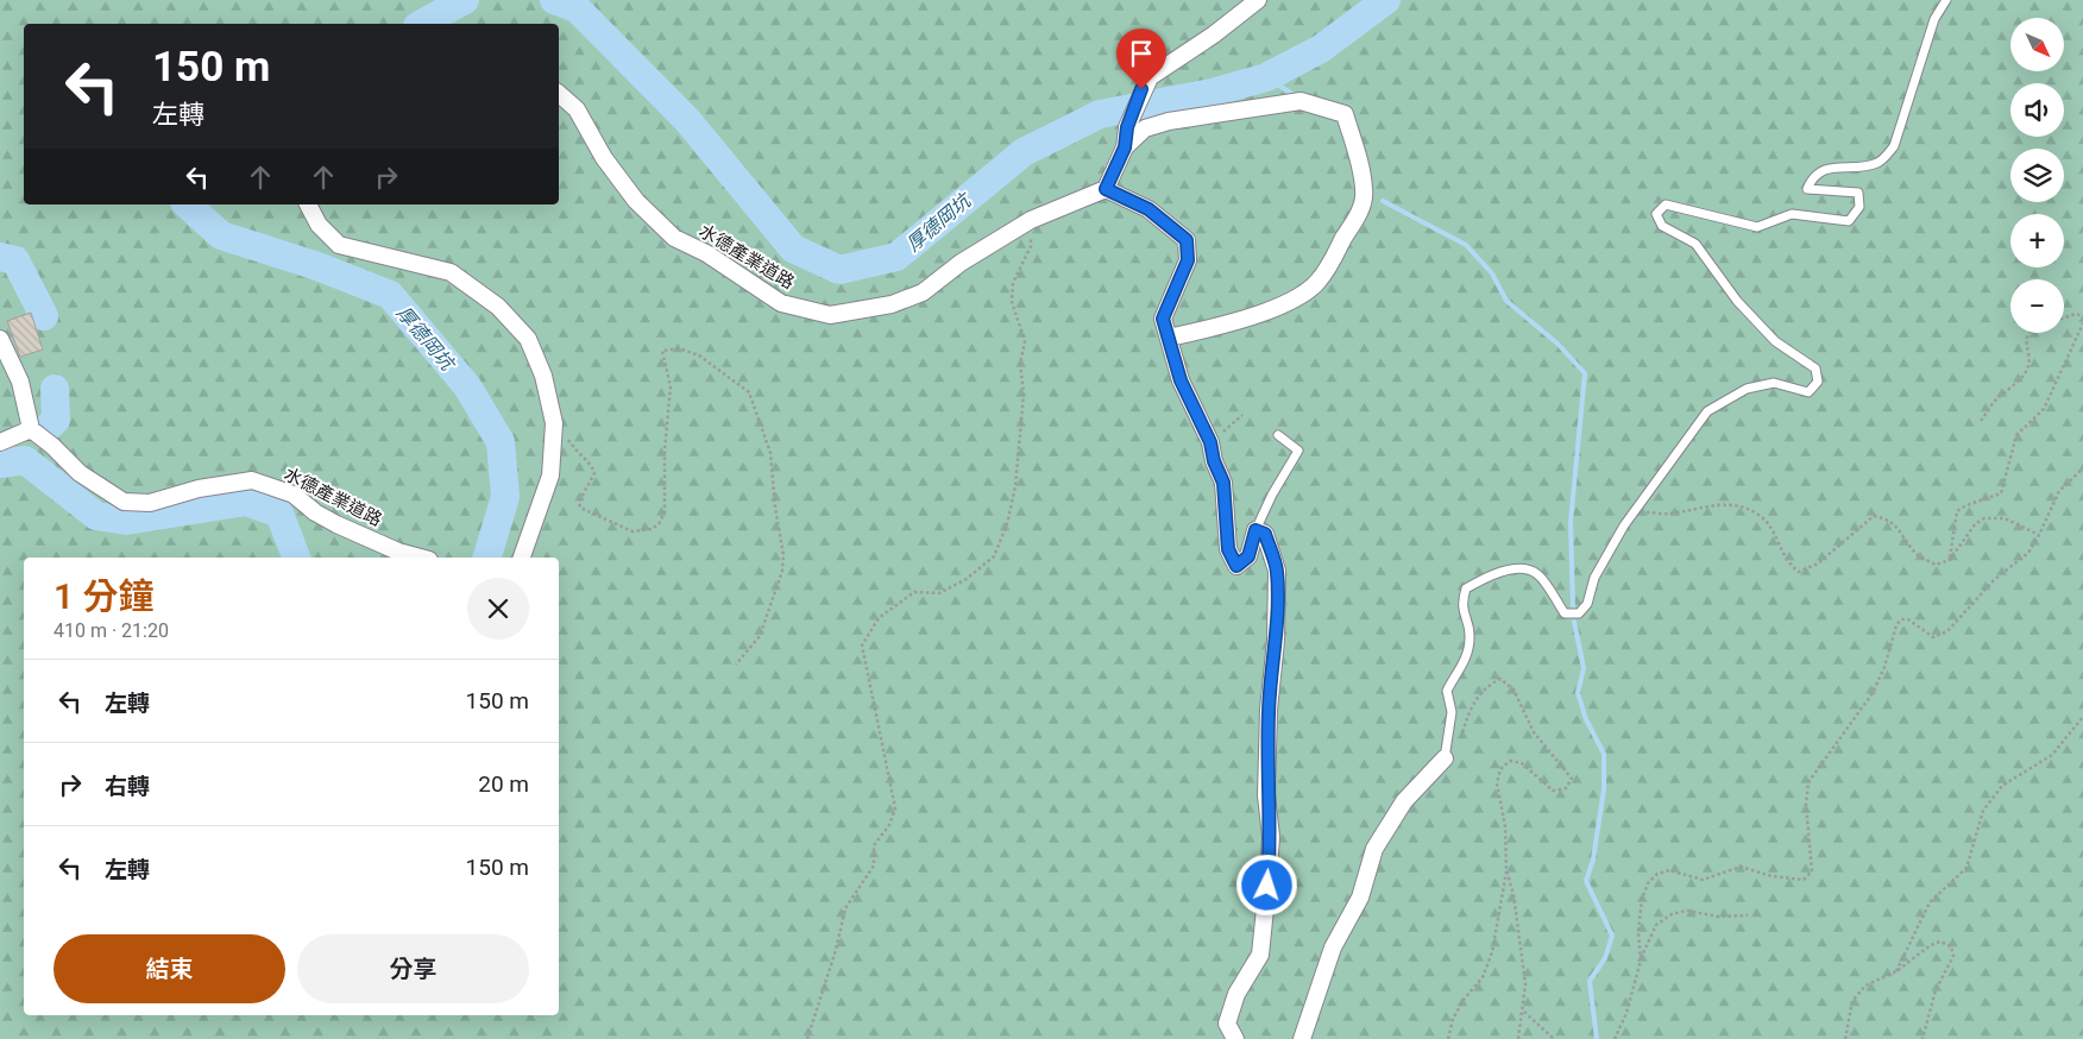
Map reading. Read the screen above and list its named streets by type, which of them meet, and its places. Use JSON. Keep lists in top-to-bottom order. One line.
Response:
{"streets":{"street":["水德產業道路"]},"water":["厚德岡坑"],"north":"bottom right","page":{"map_buttons":["+","−"],"turn":["150 m","左轉"],"heading":["1 分鐘","410 m · 21:20"],"list":[{"name":"左轉","value":"150 m"},{"name":"右轉","value":"20 m"},{"name":"左轉","value":"150 m"}],"buttons":["結束","分享"]}}
